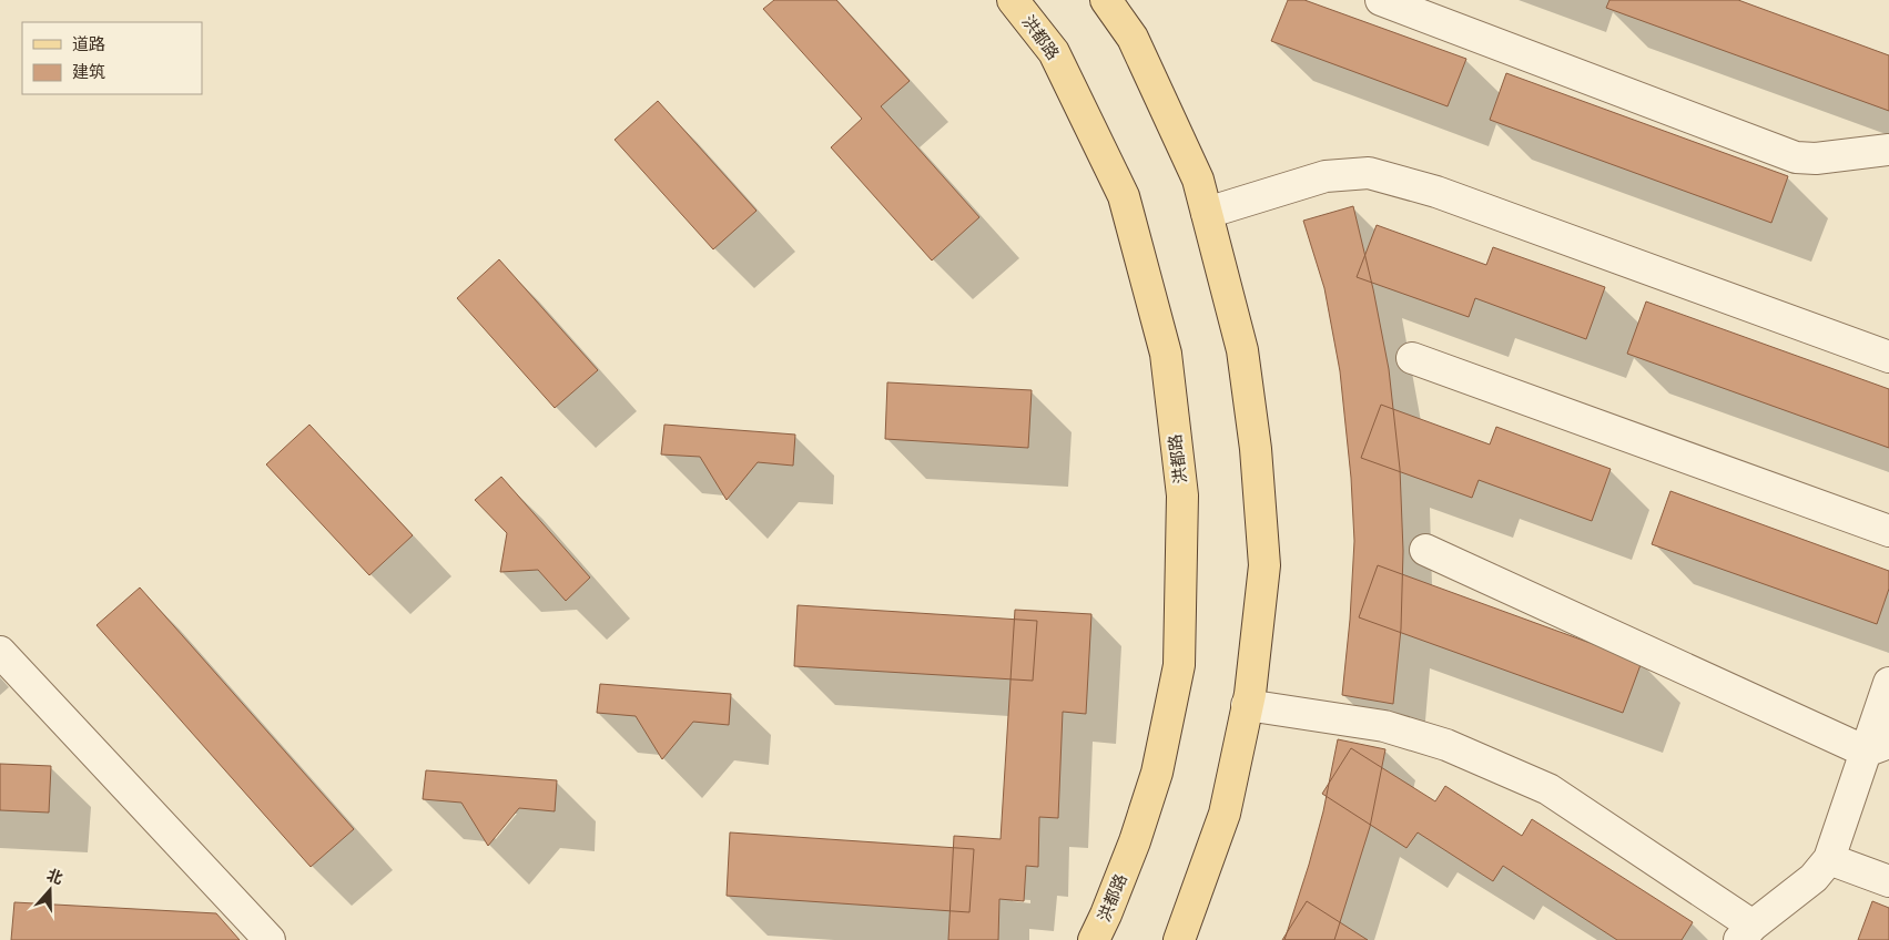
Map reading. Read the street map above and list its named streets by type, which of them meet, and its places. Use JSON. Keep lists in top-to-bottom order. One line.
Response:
{"streets":{"main road":["洪都路"]},"legend":["道路","建筑"],"north":"top"}
